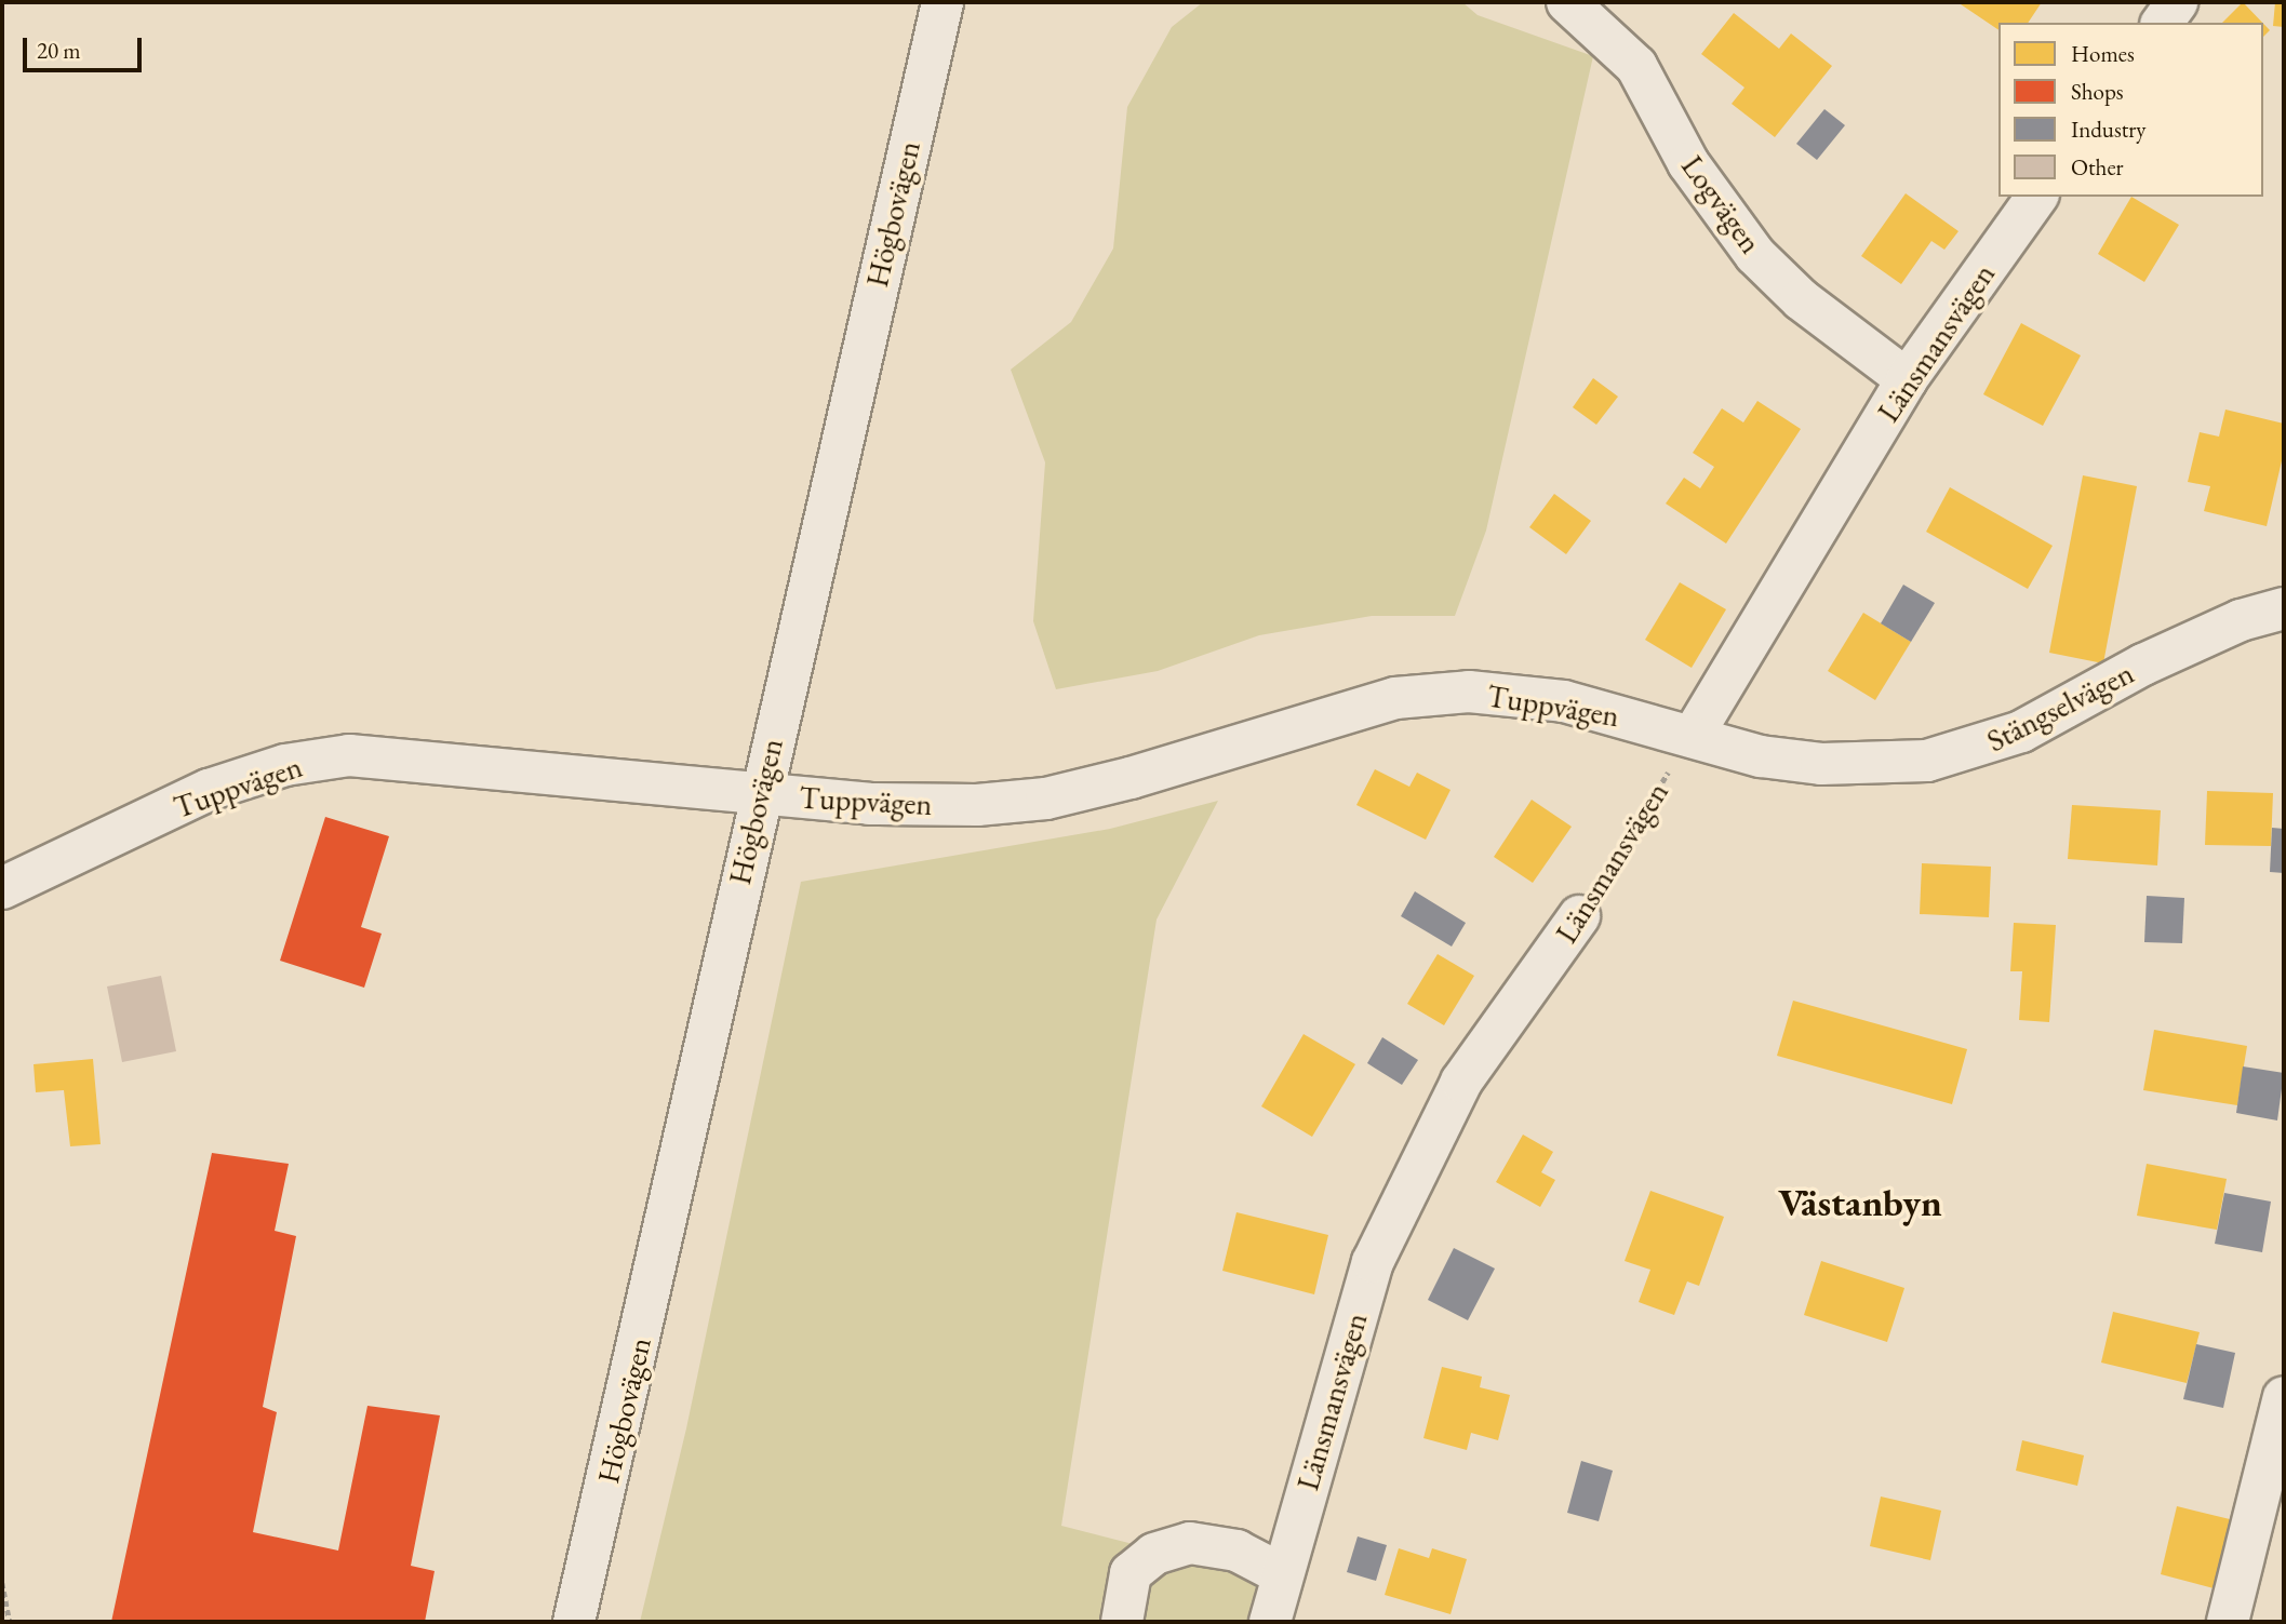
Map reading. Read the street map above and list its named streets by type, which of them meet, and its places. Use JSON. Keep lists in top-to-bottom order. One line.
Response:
{"streets":{"street":["Logvägen","Högbovägen","Länsmansvägen","Tuppvägen","Stängselvägen"]},"crossings":[["Logvägen","Länsmansvägen"],["Högbovägen","Tuppvägen"],["Länsmansvägen","Tuppvägen"],["Länsmansvägen","Stängselvägen"],["Tuppvägen","Stängselvägen"]],"districts":["Västanbyn"],"legend":["Homes","Shops","Industry","Other"],"scale_bar":"20 m"}
